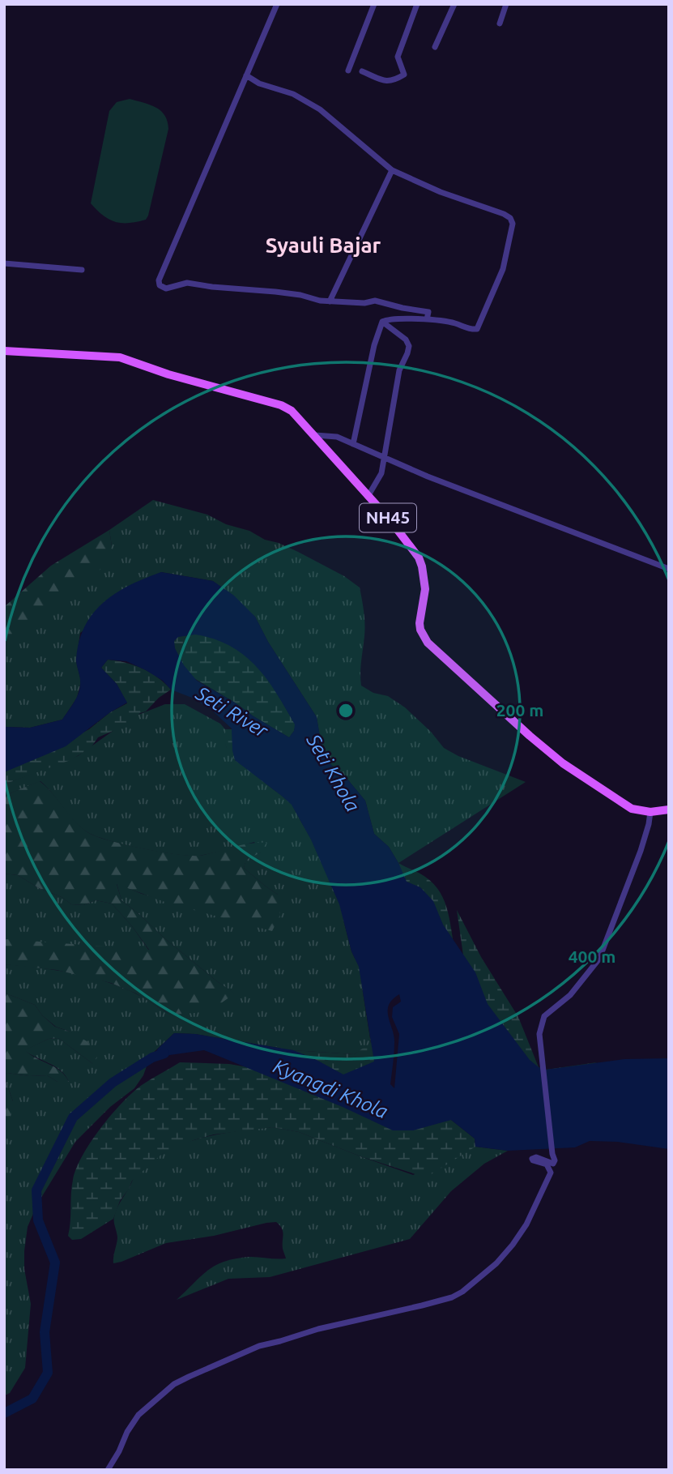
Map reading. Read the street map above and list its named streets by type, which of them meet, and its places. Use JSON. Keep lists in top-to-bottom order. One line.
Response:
{"streets":{"main road":["NH45"]},"districts":["Syauli Bajar"],"water":["Seti River","Seti Khola","Kyangdi Khola"],"rings":["200 m","400 m"]}
